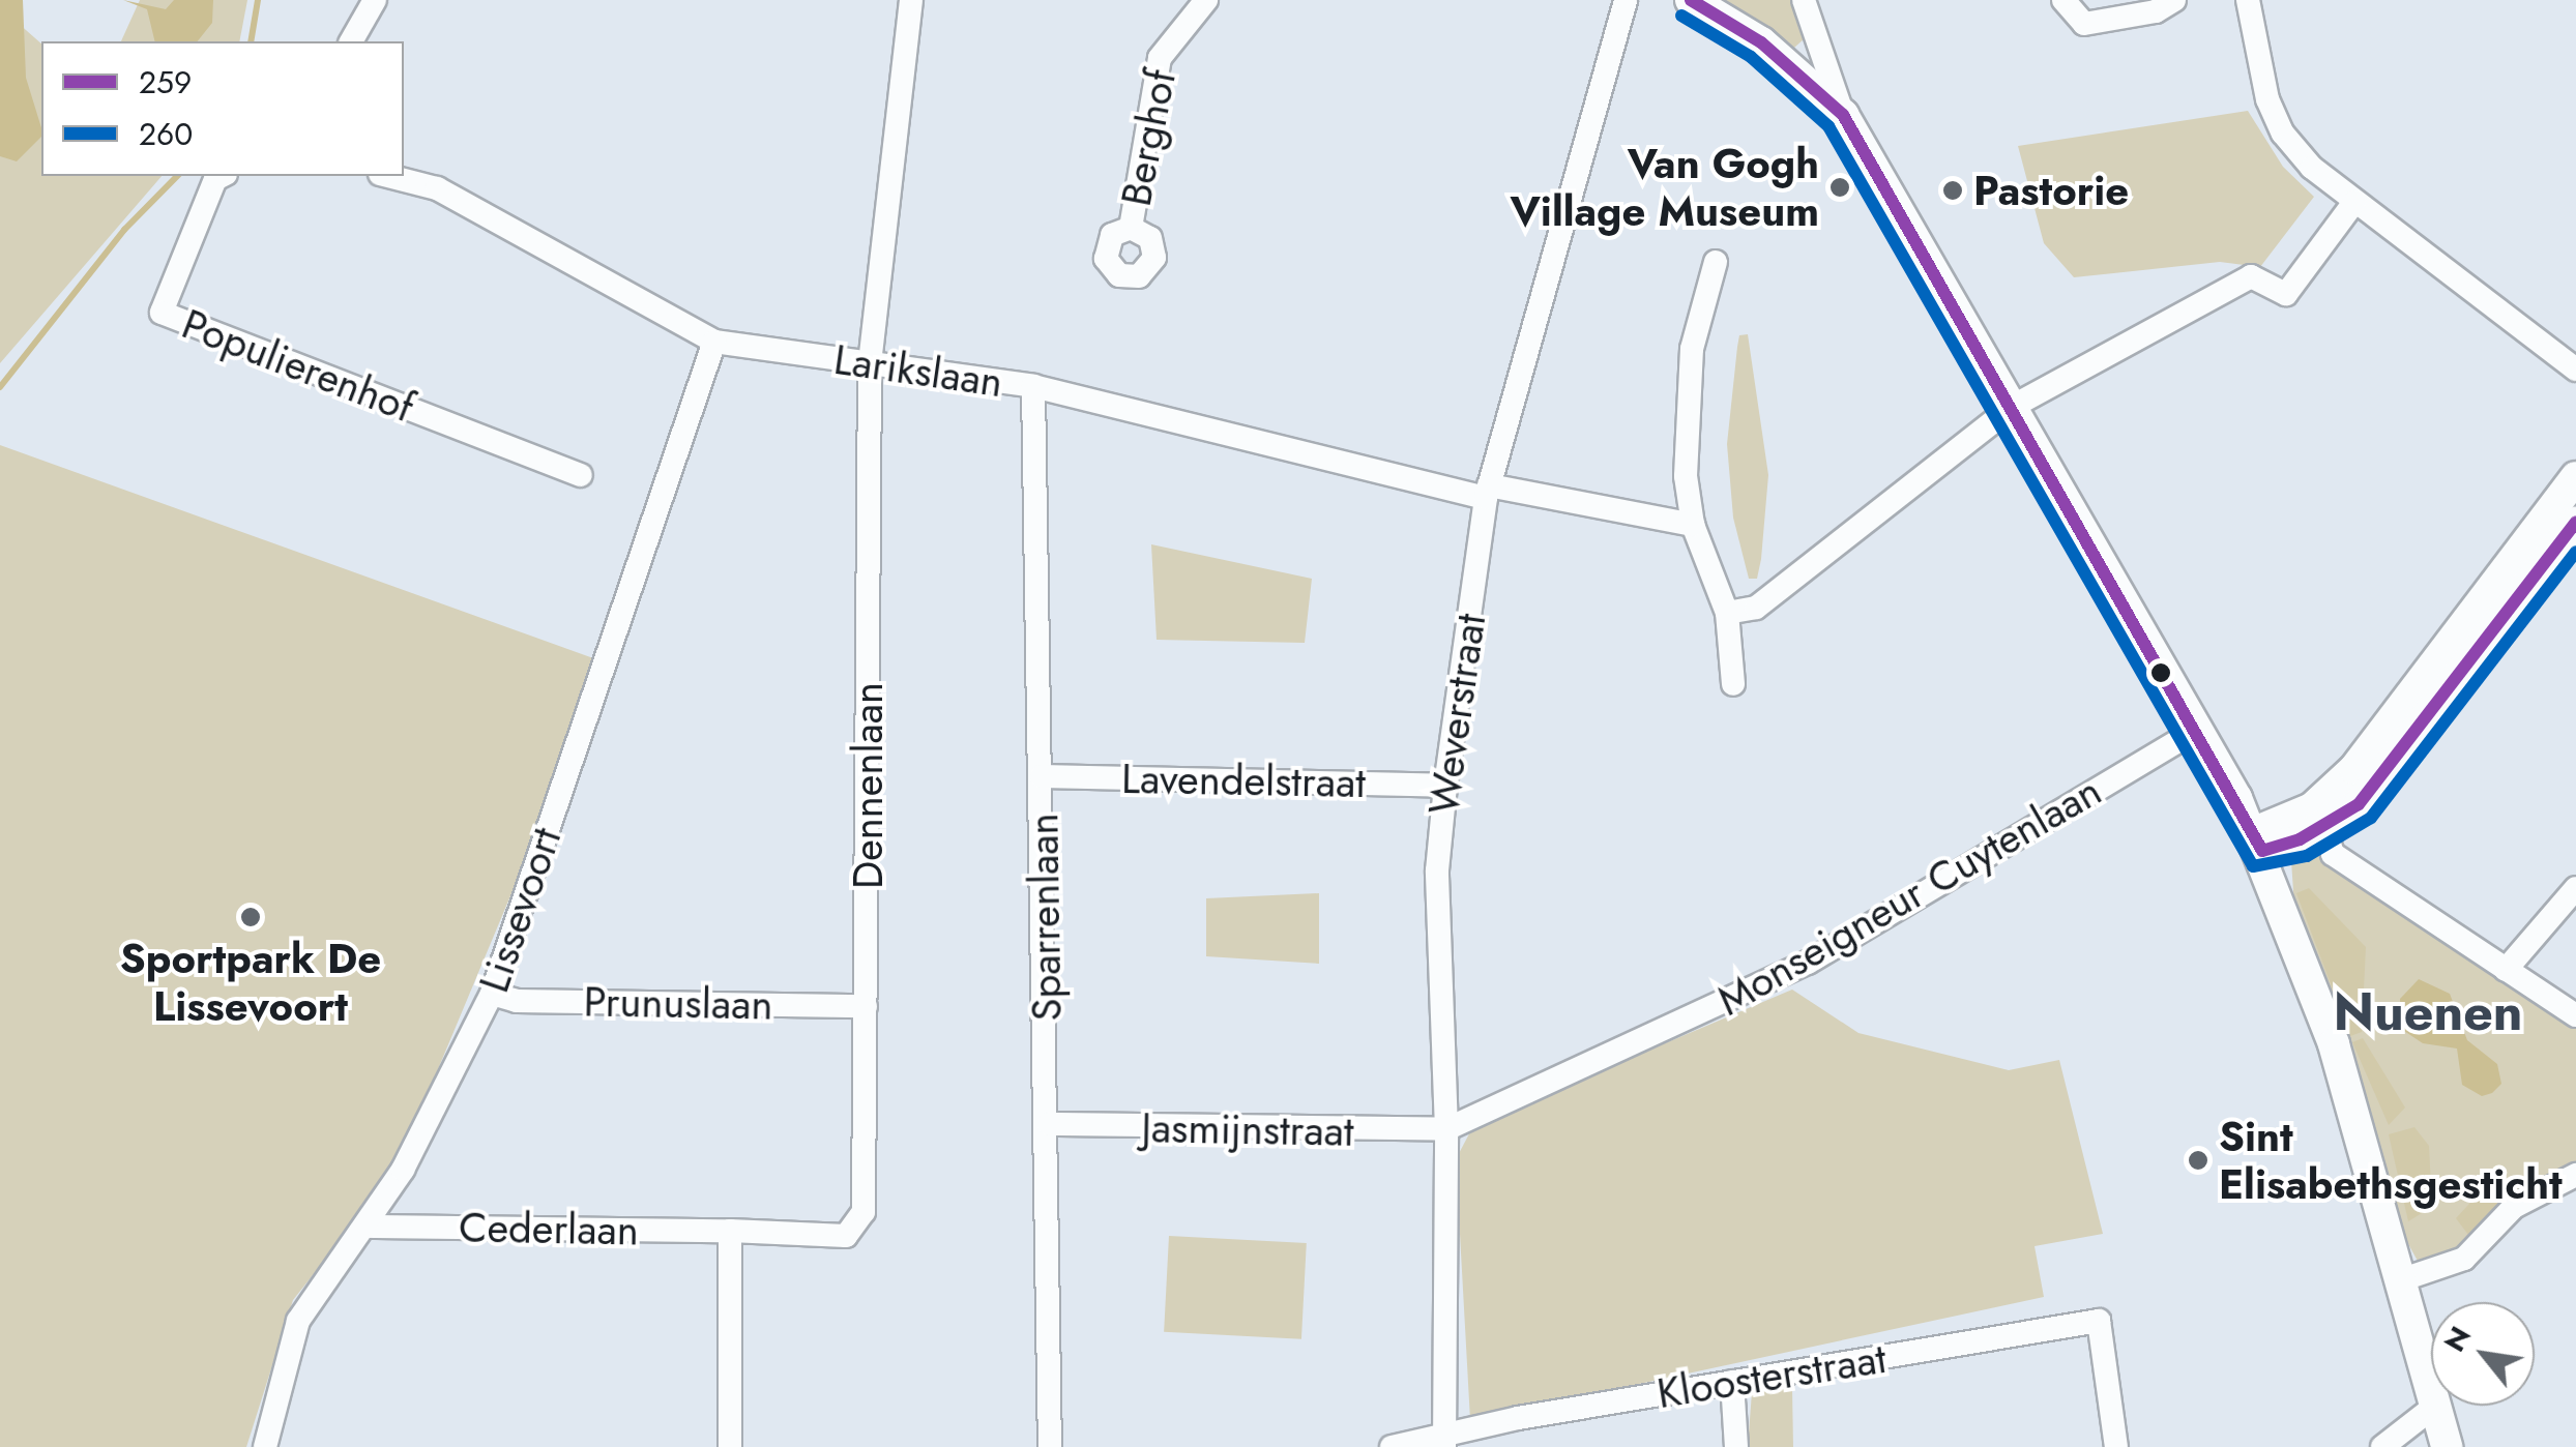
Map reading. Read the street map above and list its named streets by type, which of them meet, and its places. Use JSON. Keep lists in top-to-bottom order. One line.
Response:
{"streets":{"street":["Berghof","Populierenhof","Larikslaan","Weverstraat","Lavendelstraat","Dennenlaan","Monseigneur Cuytenlaan","Lissevoort","Sparrenlaan","Prunuslaan","Jasmijnstraat","Cederlaan","Kloosterstraat"]},"crossings":[["Larikslaan","Weverstraat"],["Larikslaan","Dennenlaan"],["Larikslaan","Lissevoort"],["Larikslaan","Sparrenlaan"],["Weverstraat","Lavendelstraat"],["Weverstraat","Monseigneur Cuytenlaan"],["Weverstraat","Jasmijnstraat"],["Weverstraat","Kloosterstraat"],["Lavendelstraat","Sparrenlaan"],["Dennenlaan","Prunuslaan"],["Dennenlaan","Cederlaan"],["Monseigneur Cuytenlaan","Jasmijnstraat"],["Lissevoort","Prunuslaan"],["Lissevoort","Cederlaan"],["Sparrenlaan","Jasmijnstraat"]],"districts":["Nuenen"],"places":["Van Gogh Village Museum","Pastorie","Sportpark De Lissevoort","Sint Elisabethsgesticht"],"lines":["transit line 259","transit line 260"],"legend":["259","260"],"north":"top left"}
